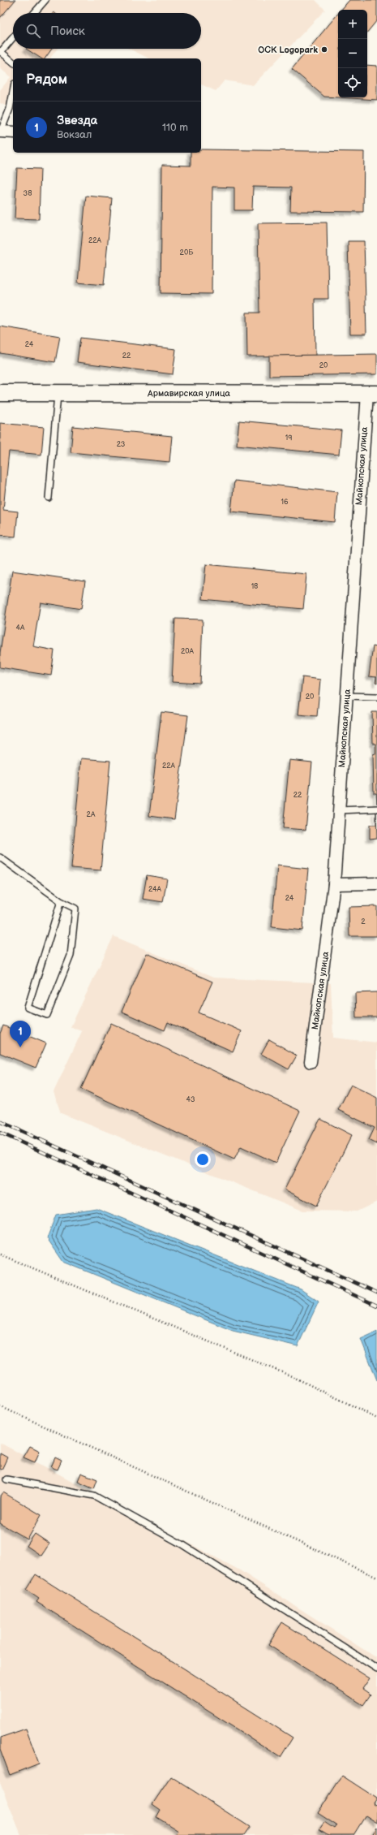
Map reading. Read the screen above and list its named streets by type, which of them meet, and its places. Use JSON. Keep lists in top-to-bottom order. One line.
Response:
{"streets":{"main road":["Армавирская улица"],"street":["Майкопская улица"]},"crossings":[["Армавирская улица","Майкопская улица"]],"places":["ОСК Logopark"],"house_numbers":["38","22А","20Б","24","22","20","19","23","16","18","4А","20А","20","22А","22","2А","24А","24","2","43"],"page":{"map_buttons":["+","−"],"search":"Поиск","heading":"Рядом","list":[{"mark":"1","name":"Звезда","note":"Вокзал","value":"110 m"}],"pins":"1"}}
